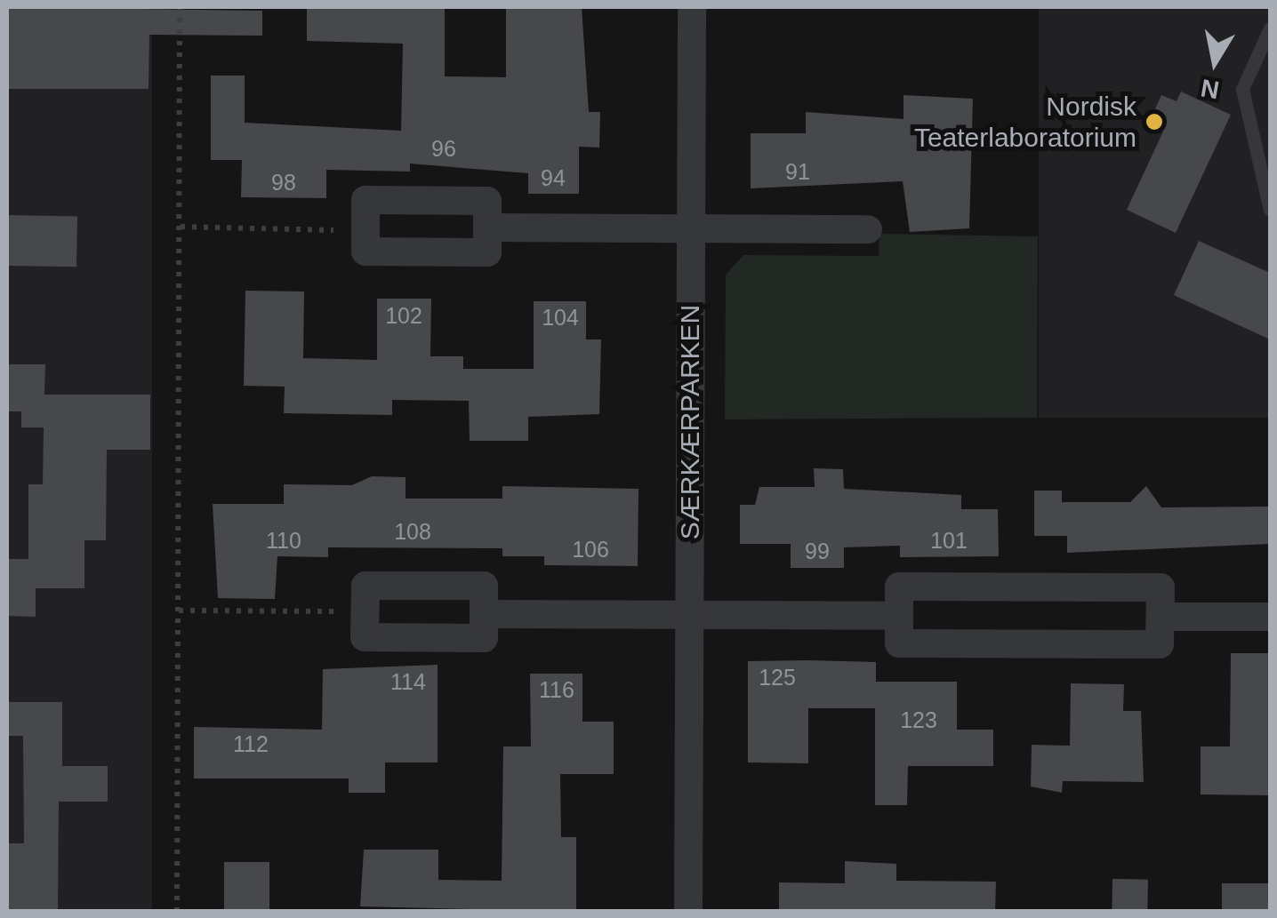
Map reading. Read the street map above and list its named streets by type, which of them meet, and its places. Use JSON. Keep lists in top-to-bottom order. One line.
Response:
{"streets":{"street":["SÆRKÆRPARKEN"]},"places":["Nordisk Teaterlaboratorium"],"house_numbers":["96","91","94","98","102","104","108","110","101","106","99","125","114","116","123","112"],"north":"bottom"}
